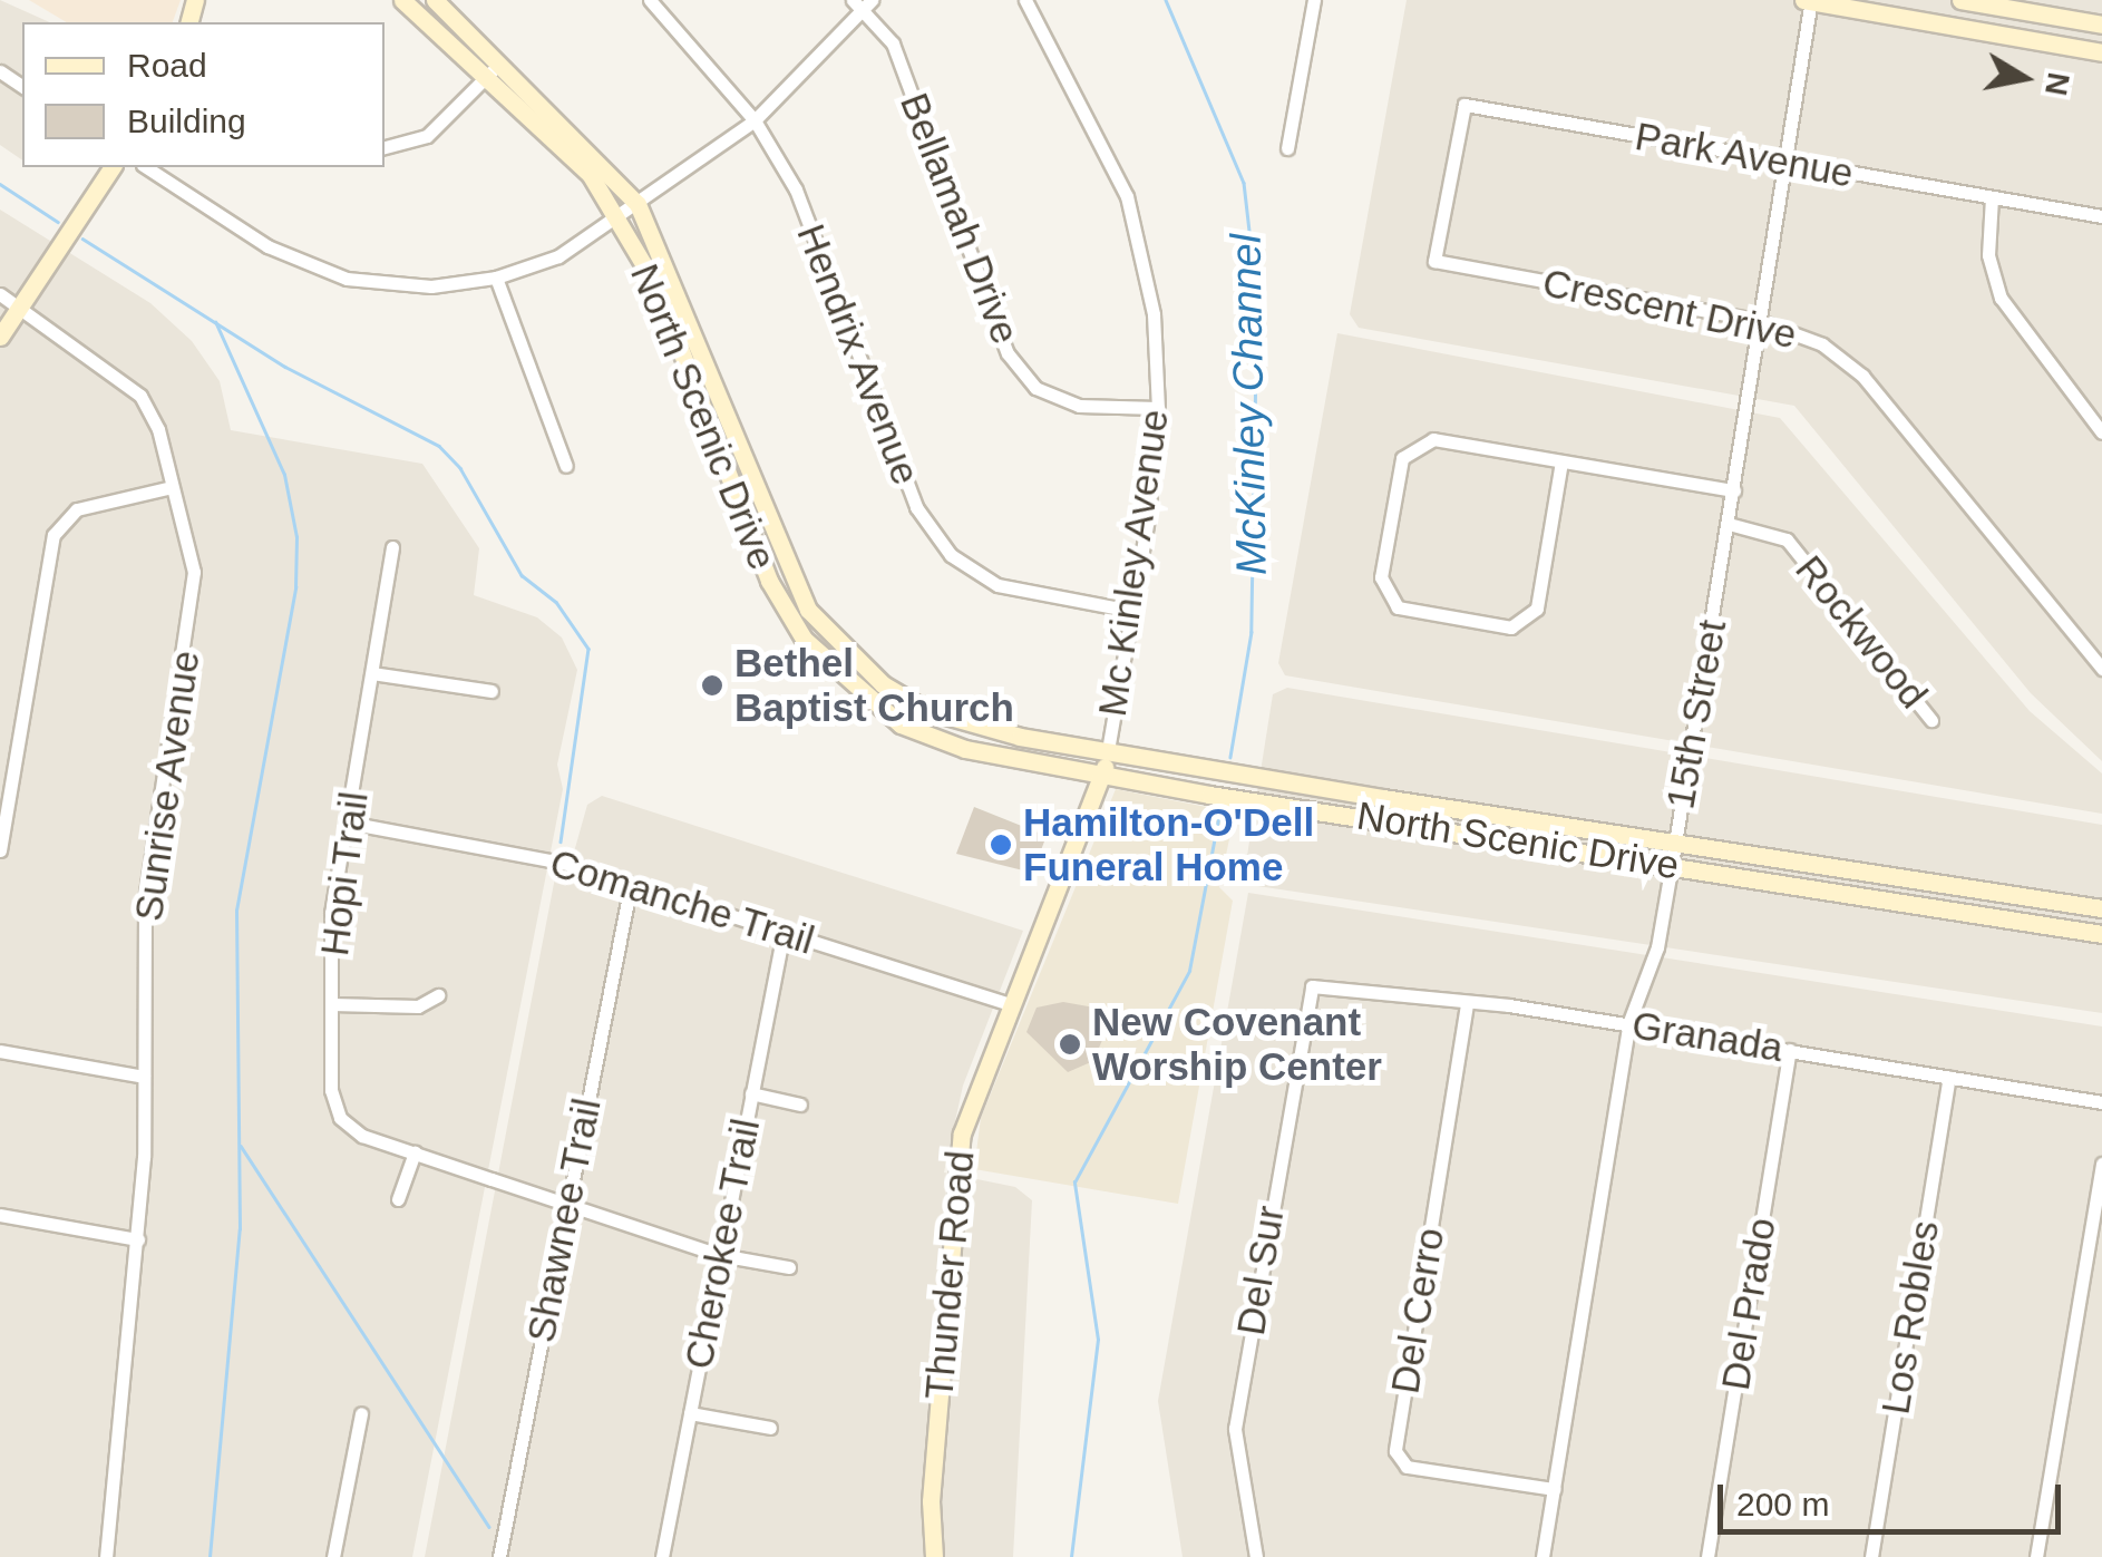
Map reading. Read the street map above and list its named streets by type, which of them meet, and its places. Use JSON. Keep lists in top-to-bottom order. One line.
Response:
{"streets":{"main road":["North Scenic Drive","Thunder Road"],"street":["Park Avenue","Bellamah Drive","Crescent Drive","Hendrix Avenue","Mc Kinley Avenue","Rockwood","15th Street","Sunrise Avenue","Hopi Trail","Comanche Trail","Granada","Shawnee Trail","Cherokee Trail","Del Sur","Del Prado","Del Cerro","Los Robles"]},"crossings":[["Park Avenue","Crescent Drive"],["Park Avenue","15th Street"],["Bellamah Drive","Mc Kinley Avenue"],["Crescent Drive","15th Street"],["Hendrix Avenue","Mc Kinley Avenue"],["North Scenic Drive","Mc Kinley Avenue"],["North Scenic Drive","15th Street"],["North Scenic Drive","Thunder Road"],["Mc Kinley Avenue","Thunder Road"],["Rockwood","15th Street"],["15th Street","Granada"],["15th Street","Del Cerro"],["Hopi Trail","Comanche Trail"],["Hopi Trail","Shawnee Trail"],["Hopi Trail","Cherokee Trail"],["Comanche Trail","Shawnee Trail"],["Comanche Trail","Cherokee Trail"],["Comanche Trail","Thunder Road"],["Granada","Del Sur"],["Granada","Del Prado"],["Granada","Del Cerro"],["Granada","Los Robles"]],"water":["McKinley Channel"],"places":["Bethel Baptist Church","Hamilton-O'Dell Funeral Home","New Covenant Worship Center"],"legend":["Road","Building"],"scale_bar":"200 m","north":"right"}
